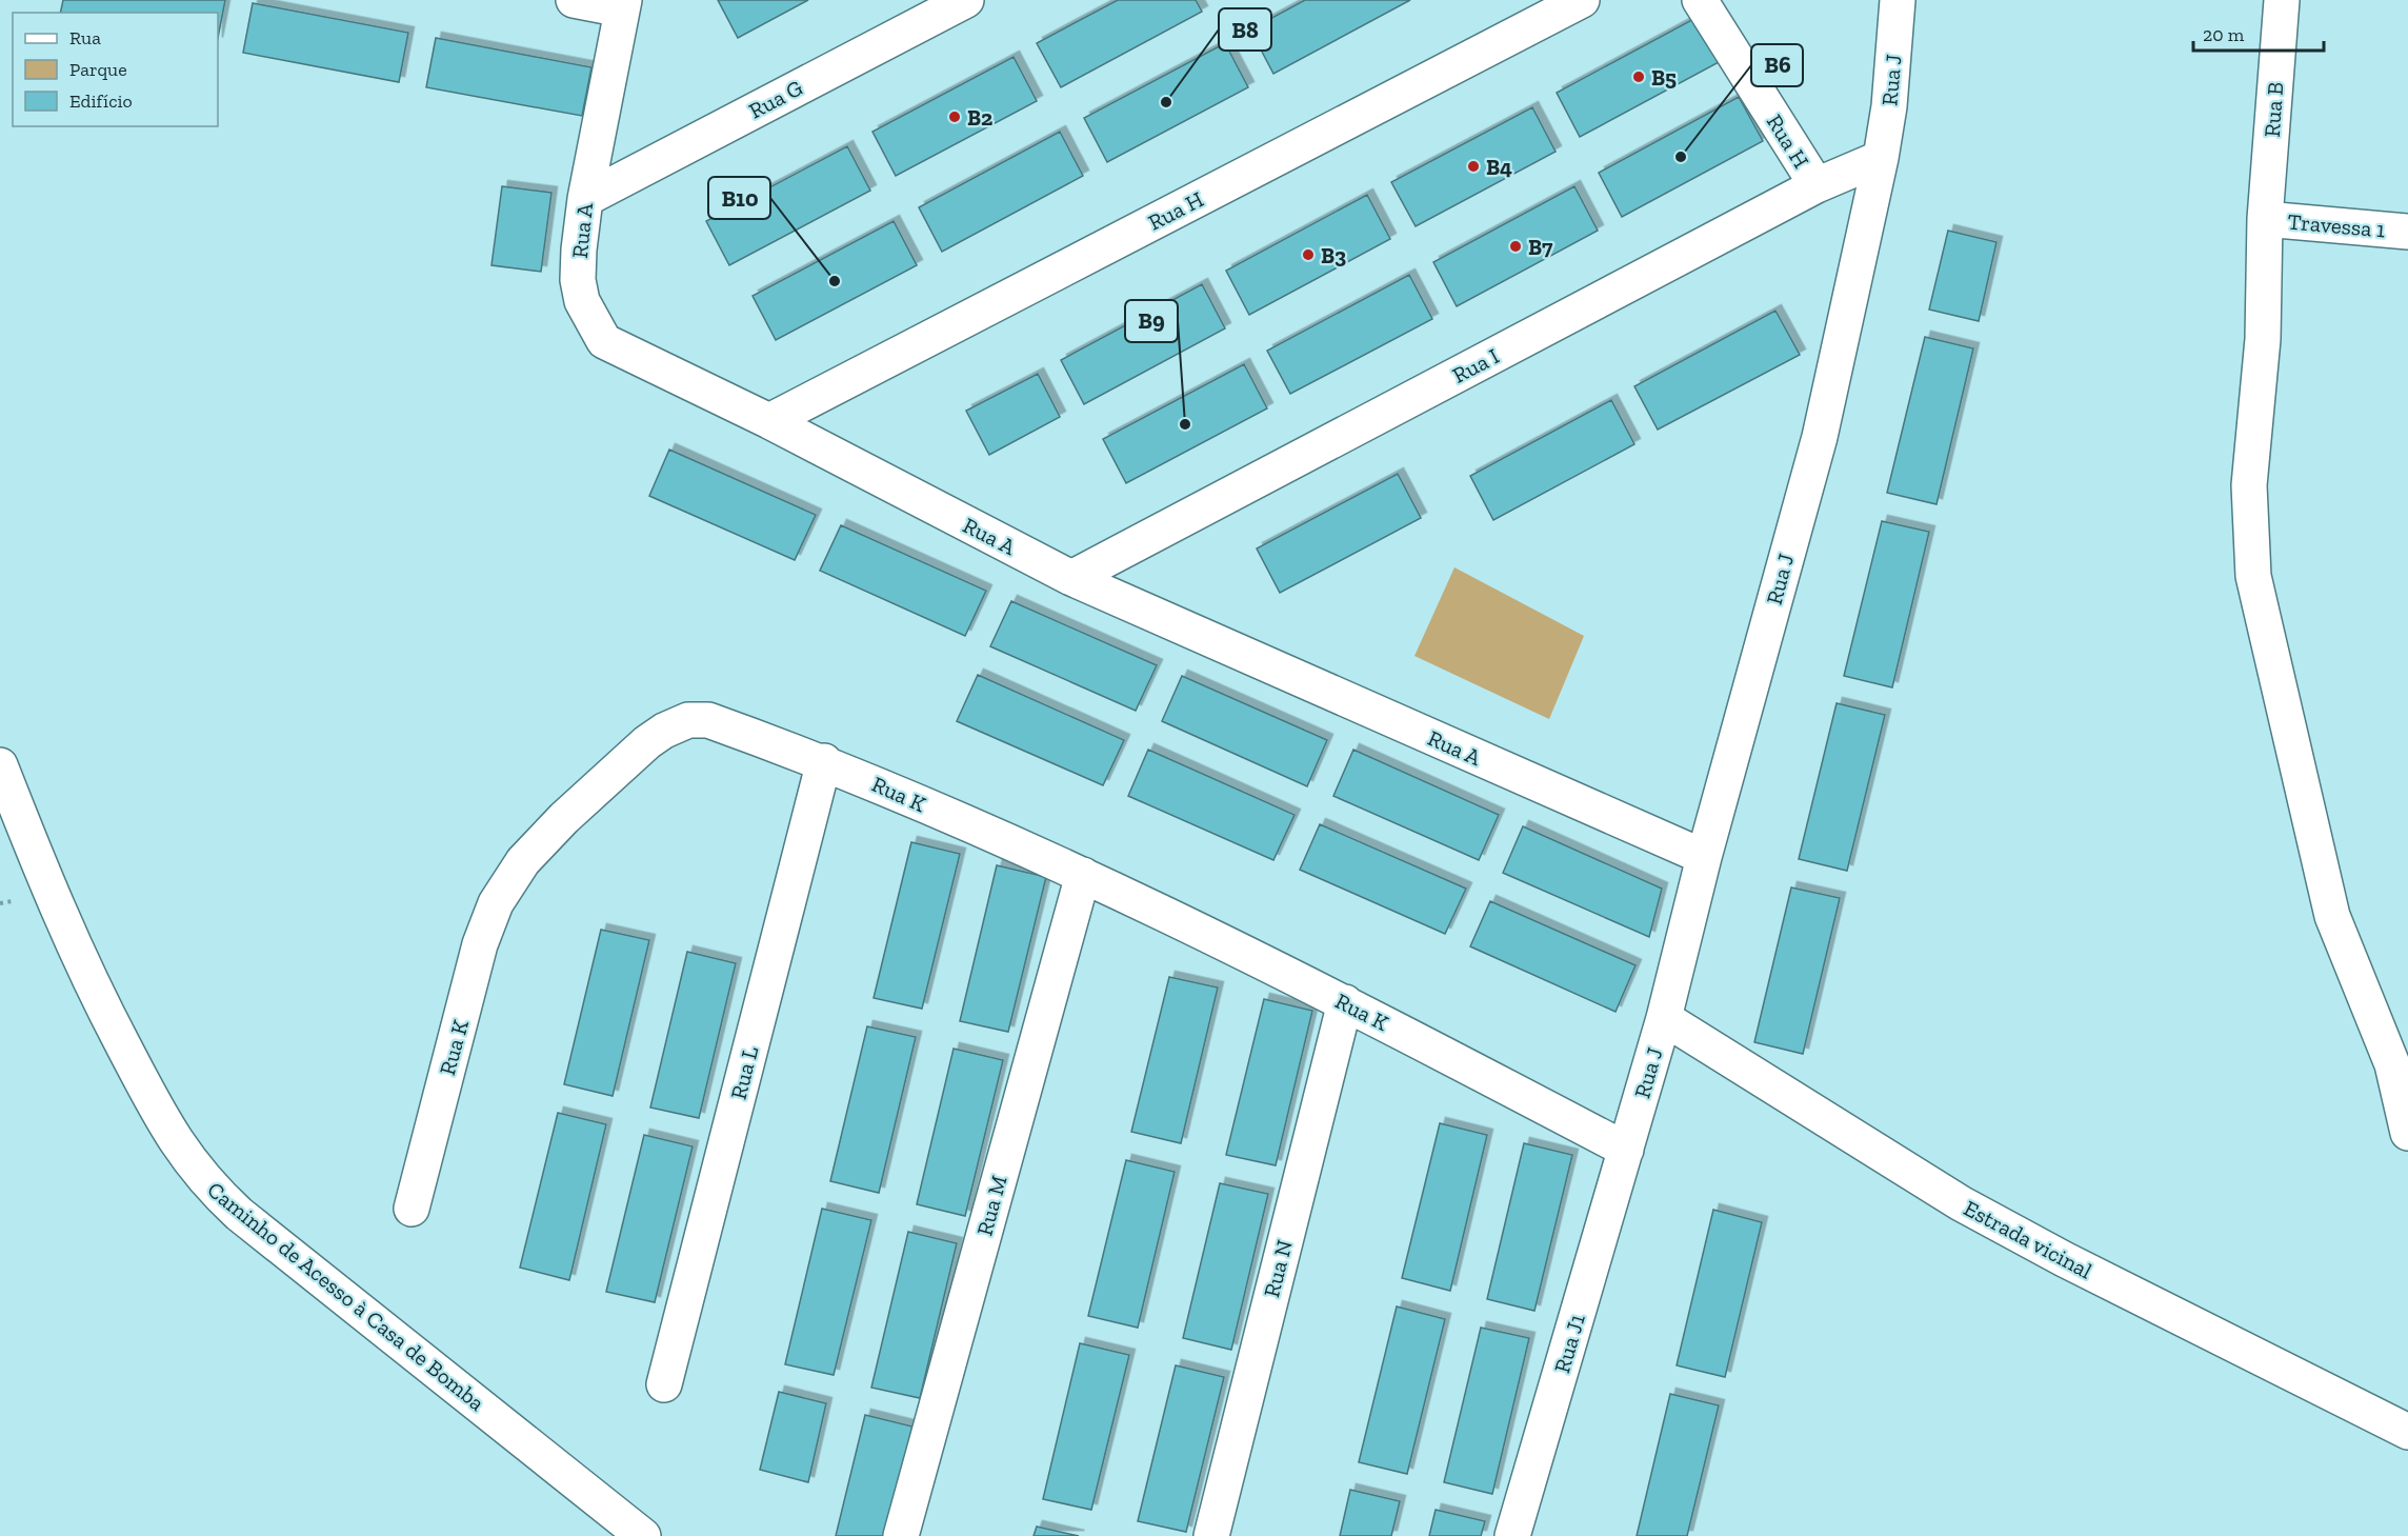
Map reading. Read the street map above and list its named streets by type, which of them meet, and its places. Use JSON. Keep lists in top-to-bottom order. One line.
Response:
{"streets":{"street":["Rua J","Rua G","Rua B","Rua H","Travessa 1","Rua A","Rua I","Rua K","Rua L","Rua M","Estrada vicinal","Rua N","Caminho de Acesso à Casa de Bomba","Rua J1"]},"crossings":[["Rua J","Rua A"],["Rua J","Rua I"],["Rua J","Rua K"],["Rua J","Estrada vicinal"],["Rua J","Rua J1"],["Rua G","Rua A"],["Rua B","Travessa 1"],["Rua H","Rua A"],["Rua H","Rua I"],["Rua A","Rua I"],["Rua K","Rua L"],["Rua K","Rua M"],["Rua K","Rua N"],["Rua K","Rua J1"]],"places":["B5","B8","B2","B6","B4","B7","B3","B10","B9"],"legend":["Rua","Parque","Edifício"],"scale_bar":"20 m"}
